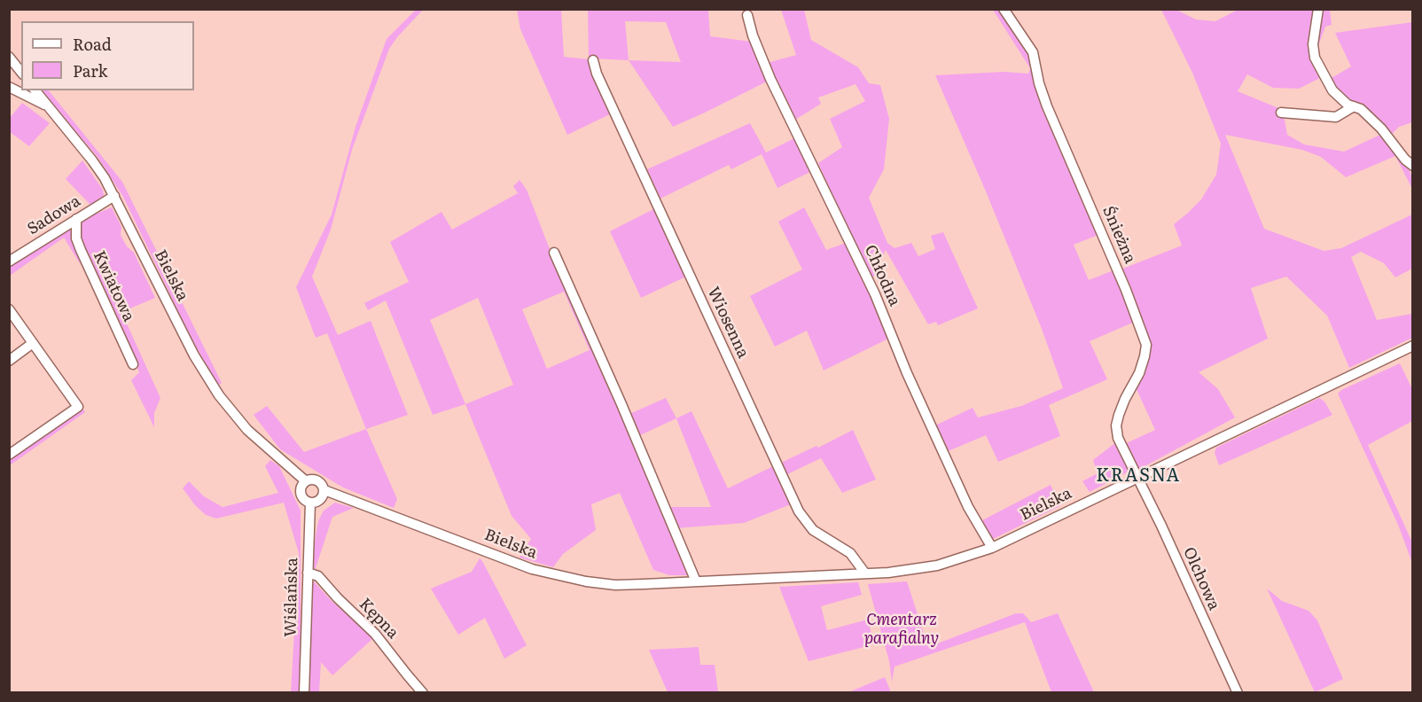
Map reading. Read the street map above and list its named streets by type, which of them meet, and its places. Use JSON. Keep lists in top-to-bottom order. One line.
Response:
{"streets":{"street":["Sadowa","Śnieżna","Bielska","Chłodna","Kwiatowa","Wiosenna","Olchowa","Wiślańska","Kępna"]},"crossings":[["Sadowa","Bielska"],["Sadowa","Kwiatowa"],["Śnieżna","Bielska"],["Śnieżna","Olchowa"],["Bielska","Chłodna"],["Bielska","Wiosenna"],["Bielska","Olchowa"],["Bielska","Wiślańska"],["Wiślańska","Kępna"]],"districts":["KRASNA"],"parks":["Cmentarz parafialny"],"legend":["Road","Park"]}
